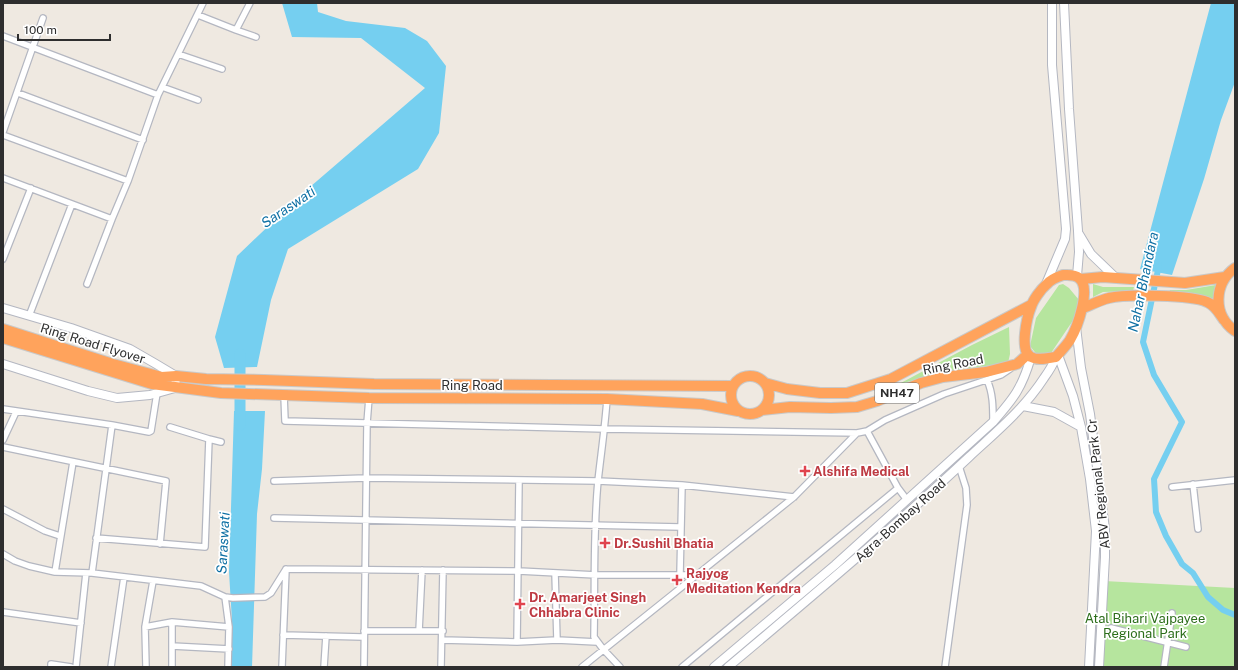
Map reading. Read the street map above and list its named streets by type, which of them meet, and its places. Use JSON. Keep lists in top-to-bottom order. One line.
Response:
{"streets":{"highway":["Ring Road Flyover","Ring Road","NH47"],"main road":["ABV Regional Park Cr","Agra-Bombay Road"]},"crossings":[["Ring Road Flyover","Ring Road"],["Ring Road Flyover","NH47"],["Ring Road","NH47"],["Ring Road","Agra-Bombay Road"]],"water":["Saraswati","Nahar Bhandara"],"parks":["Atal Bihari Vajpayee Regional Park"],"places":{"health":["Alshifa Medical","Dr.Sushil Bhatia","Rajyog Meditation Kendra","Dr. Amarjeet Singh Chhabra Clinic"]},"scale_bar":"100 m"}
